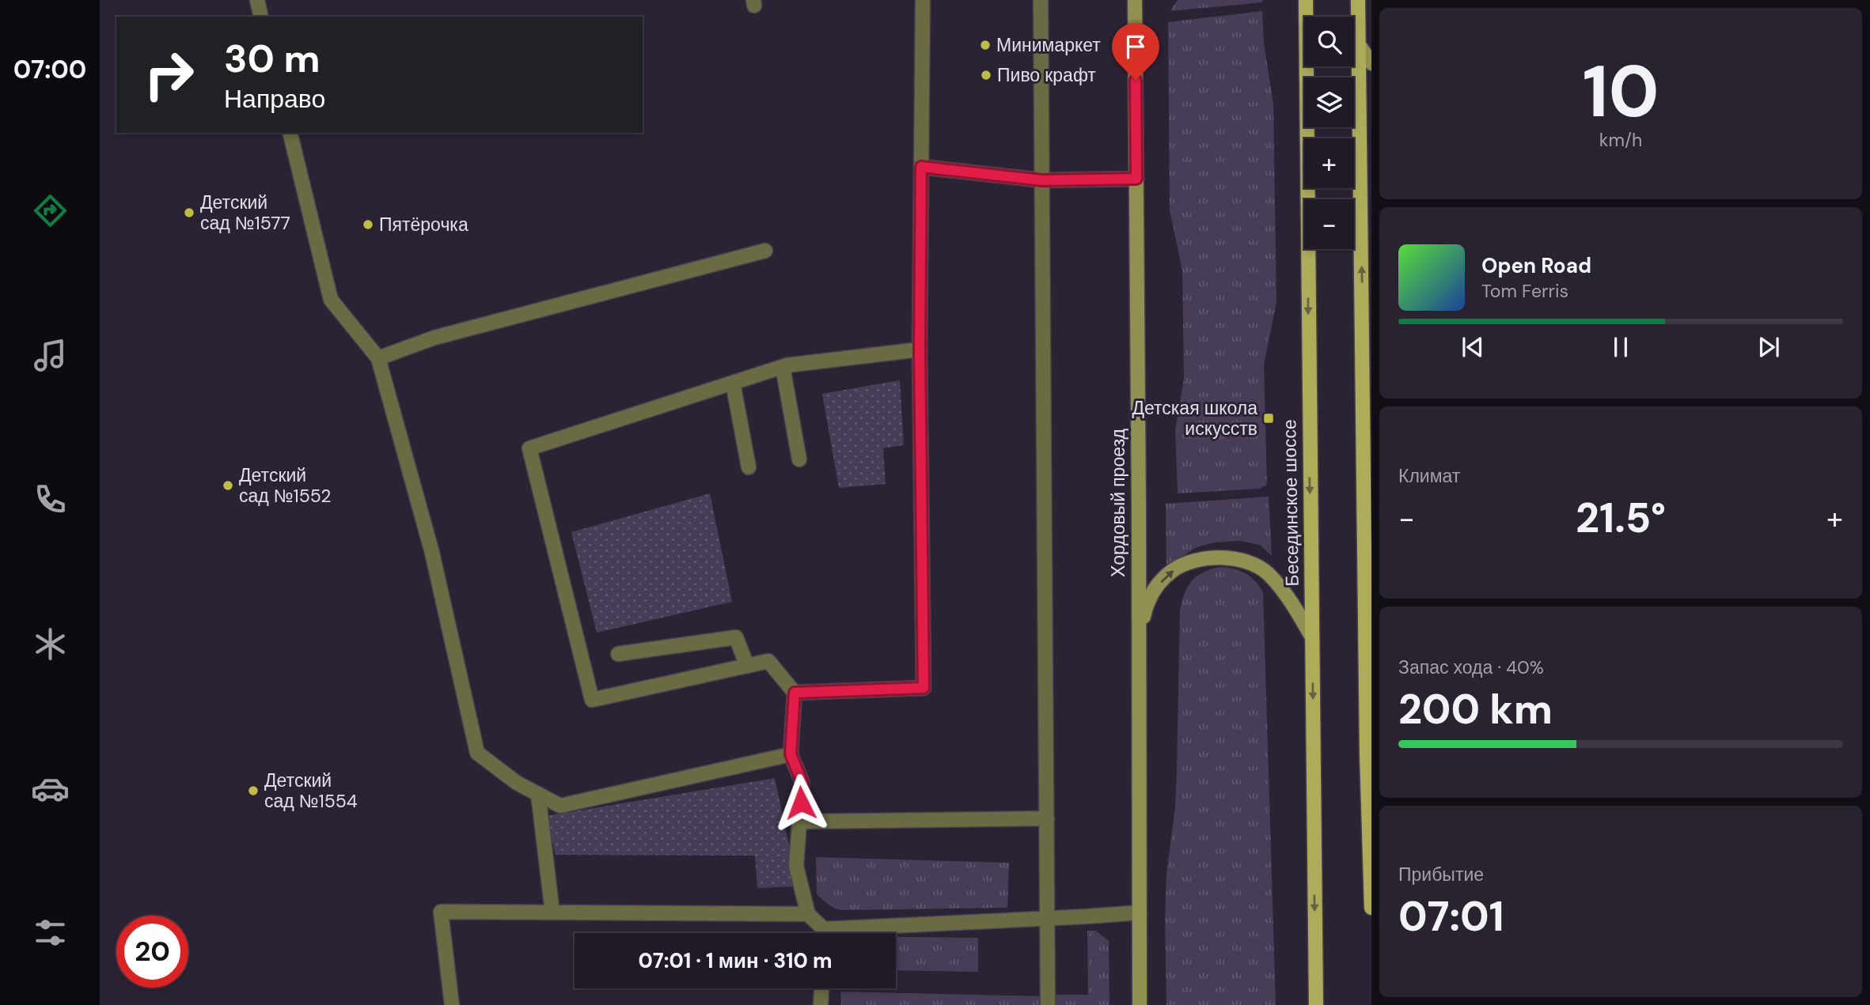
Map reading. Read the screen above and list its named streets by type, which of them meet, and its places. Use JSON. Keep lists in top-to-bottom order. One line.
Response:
{"streets":{"main road":["Хордовый проезд","Бесединское шоссе"]},"places":{"other":["Минимаркет","Пиво крафт","Детский сад №1577","Пятёрочка","Детский сад №1552","Детский сад №1554"],"transit":["Детская школа искусств"]},"page":{"tabs":"07:00","tile":[["10","km/h"],"Климат",["Запас хода · 40%","200 km"],["Прибытие","07:01"]],"map_buttons":["+","−"],"turn":["30 m","Направо"],"song":["Open Road","Tom Ferris"],"heat":["−","21.5°","+"],"limit":"20","trip":"07:01 · 1 мин · 310 m"}}
